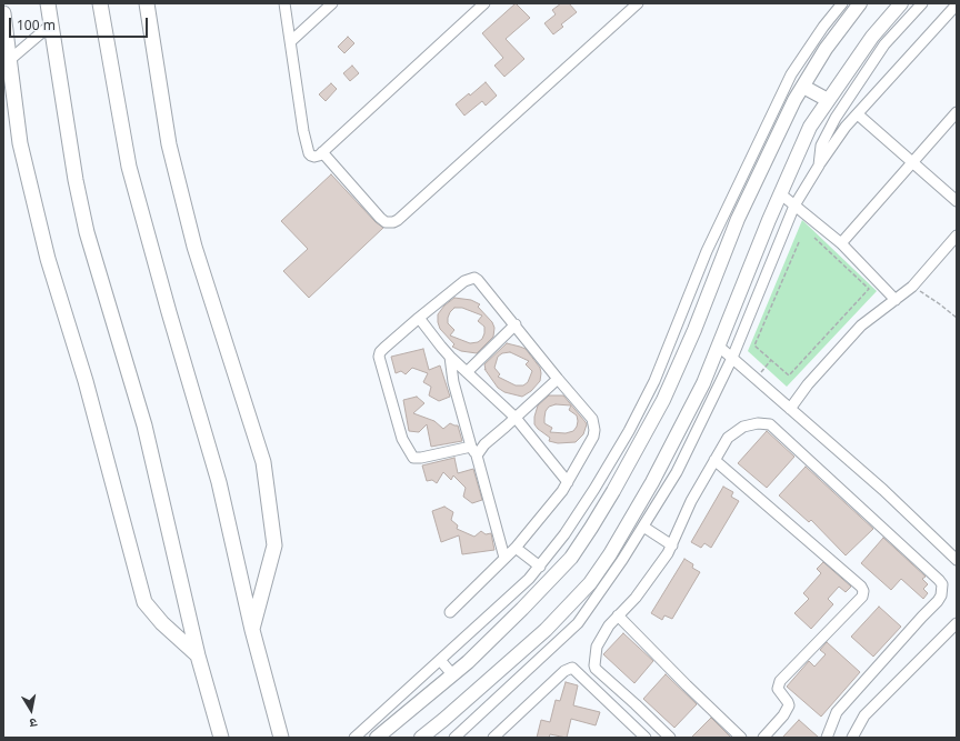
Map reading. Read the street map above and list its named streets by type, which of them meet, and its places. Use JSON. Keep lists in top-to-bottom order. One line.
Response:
{"scale_bar":"100 m","north":"bottom"}
